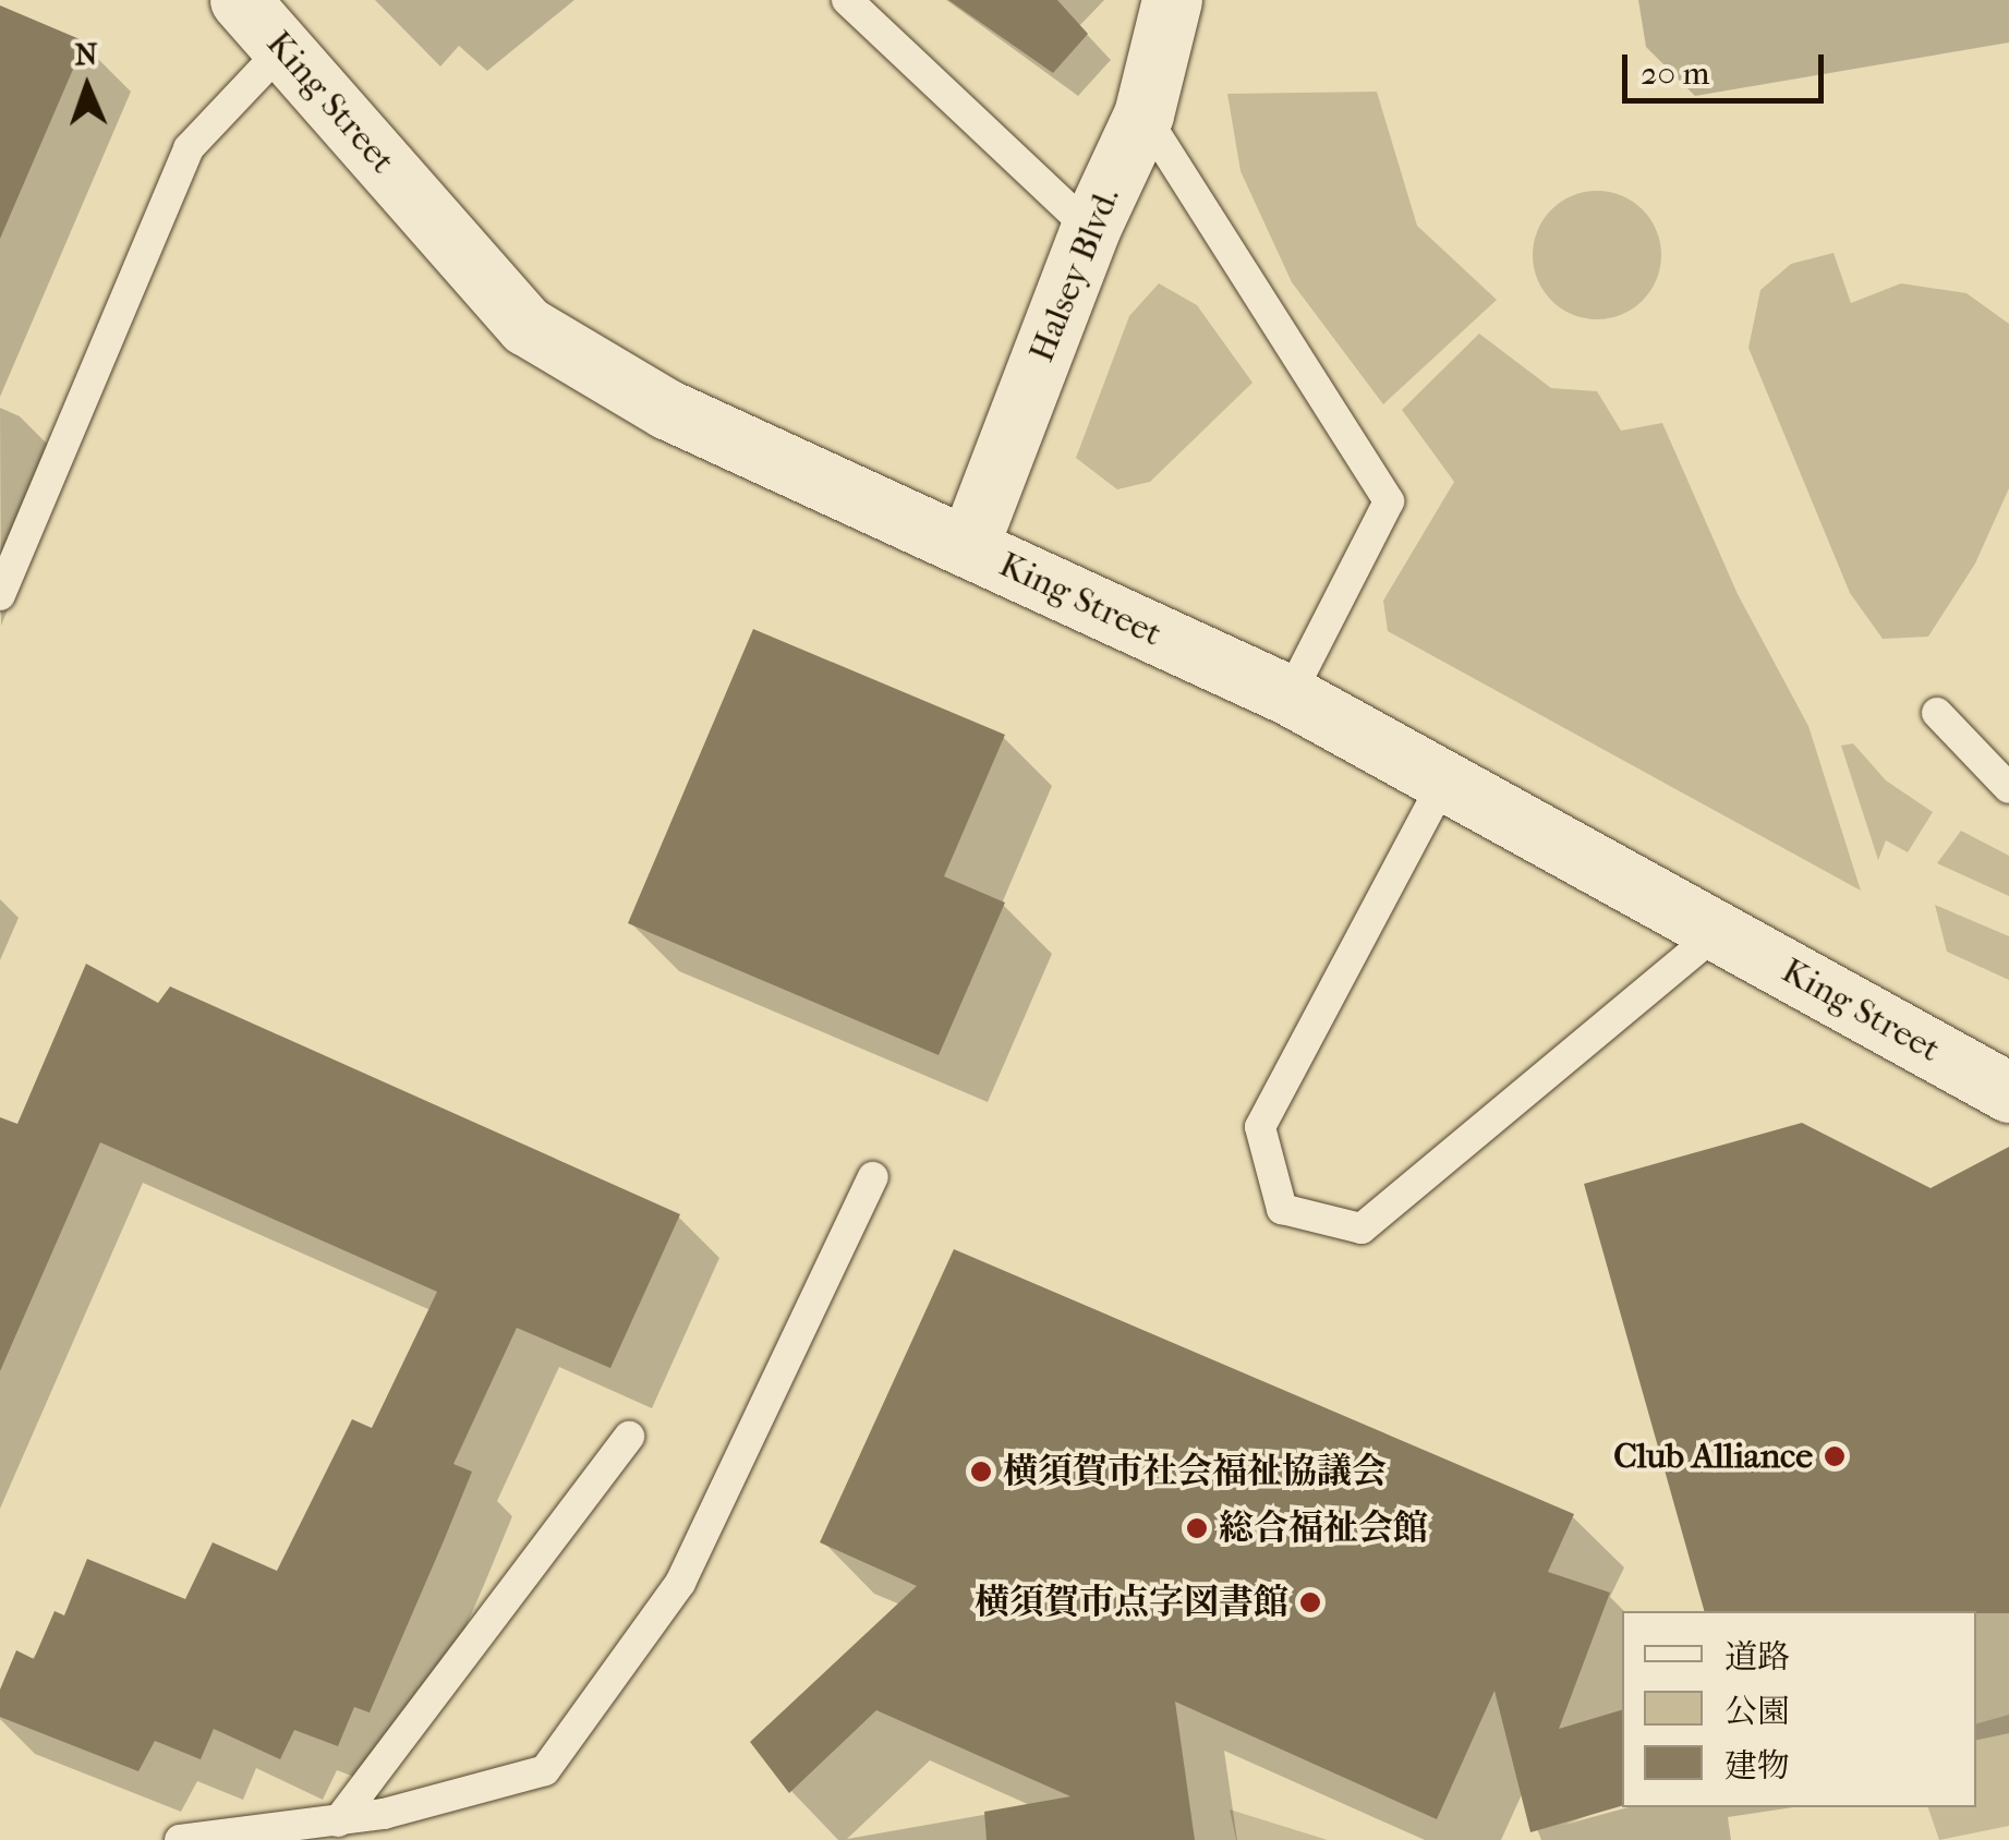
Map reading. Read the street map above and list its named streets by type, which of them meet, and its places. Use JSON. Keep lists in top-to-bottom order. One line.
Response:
{"streets":{"street":["King Street","Halsey Blvd."]},"crossings":[["King Street","Halsey Blvd."]],"places":["Club Alliance","横須賀市社会福祉協議会","総合福祉会館","横須賀市点字図書館"],"legend":["道路","公園","建物"],"scale_bar":"20 m","north":"top"}
